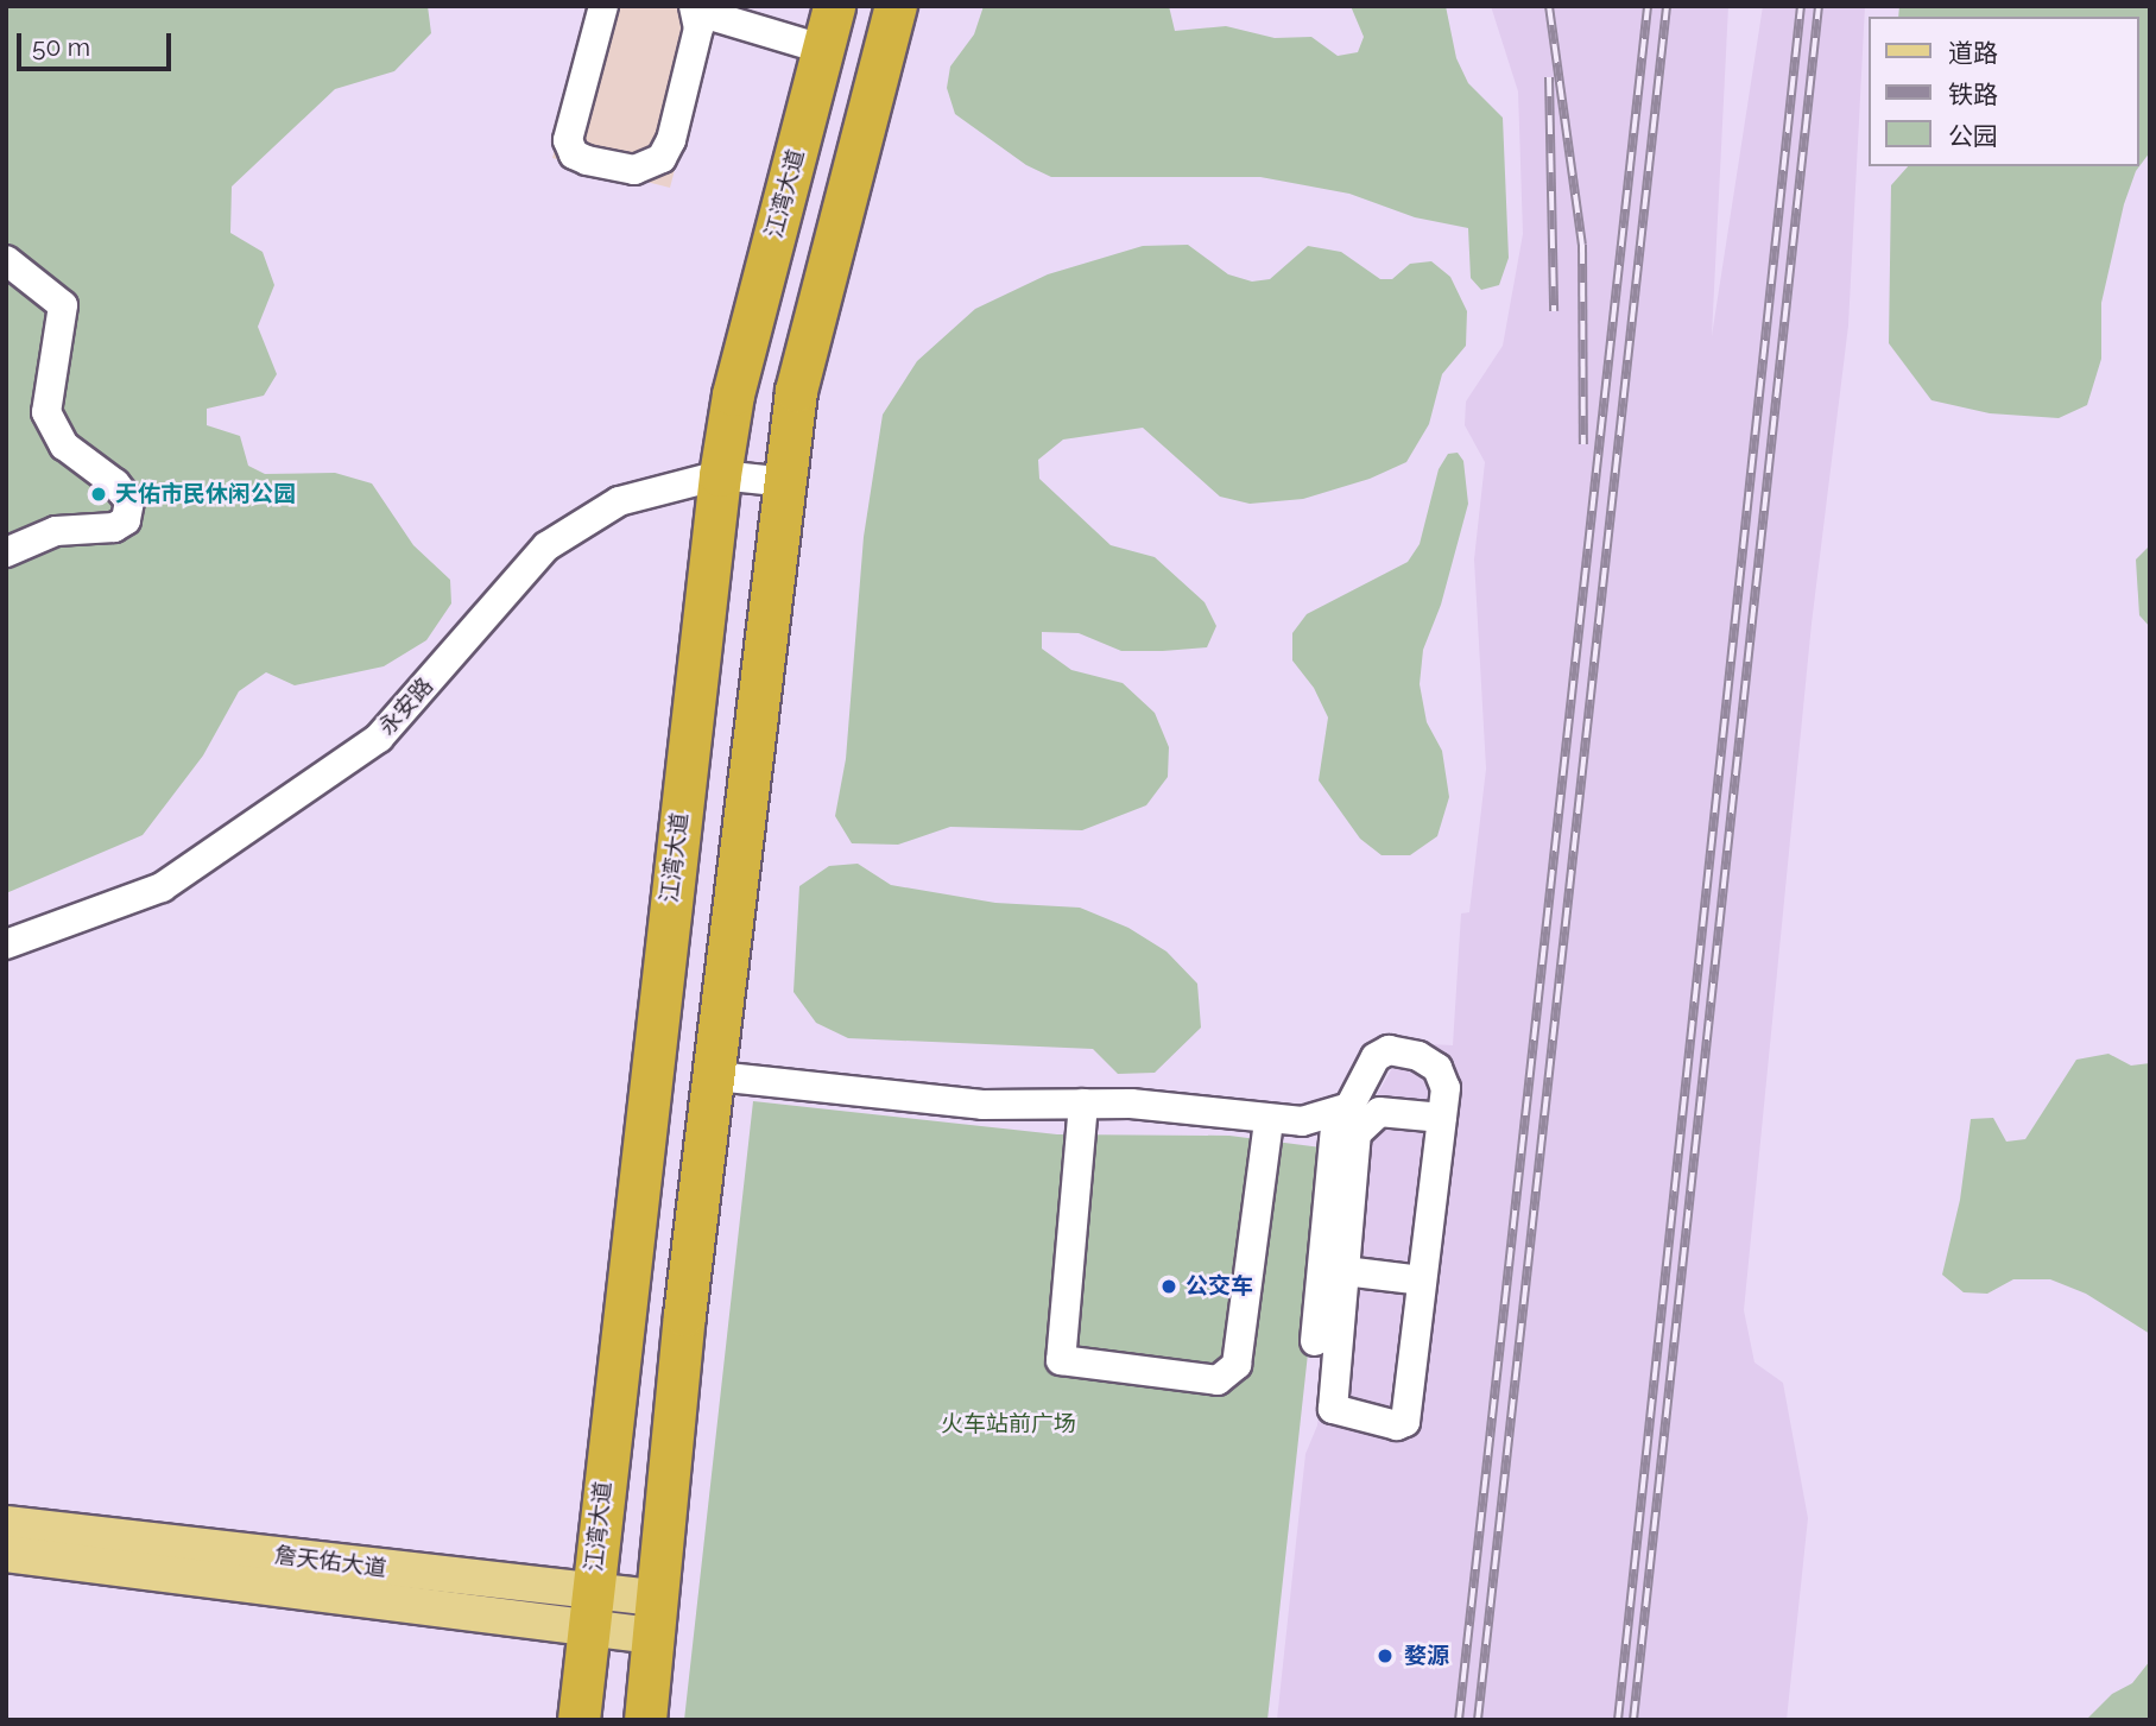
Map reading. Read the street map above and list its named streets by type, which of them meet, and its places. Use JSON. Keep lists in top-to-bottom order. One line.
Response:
{"streets":{"highway":["江湾大道"],"main road":["詹天佑大道"],"street":["永安路"]},"crossings":[["江湾大道","永安路"],["江湾大道","詹天佑大道"]],"parks":["火车站前广场"],"places":["天佑市民休闲公园","公交车","婺源"],"legend":["道路","铁路","公园"],"scale_bar":"50 m"}
